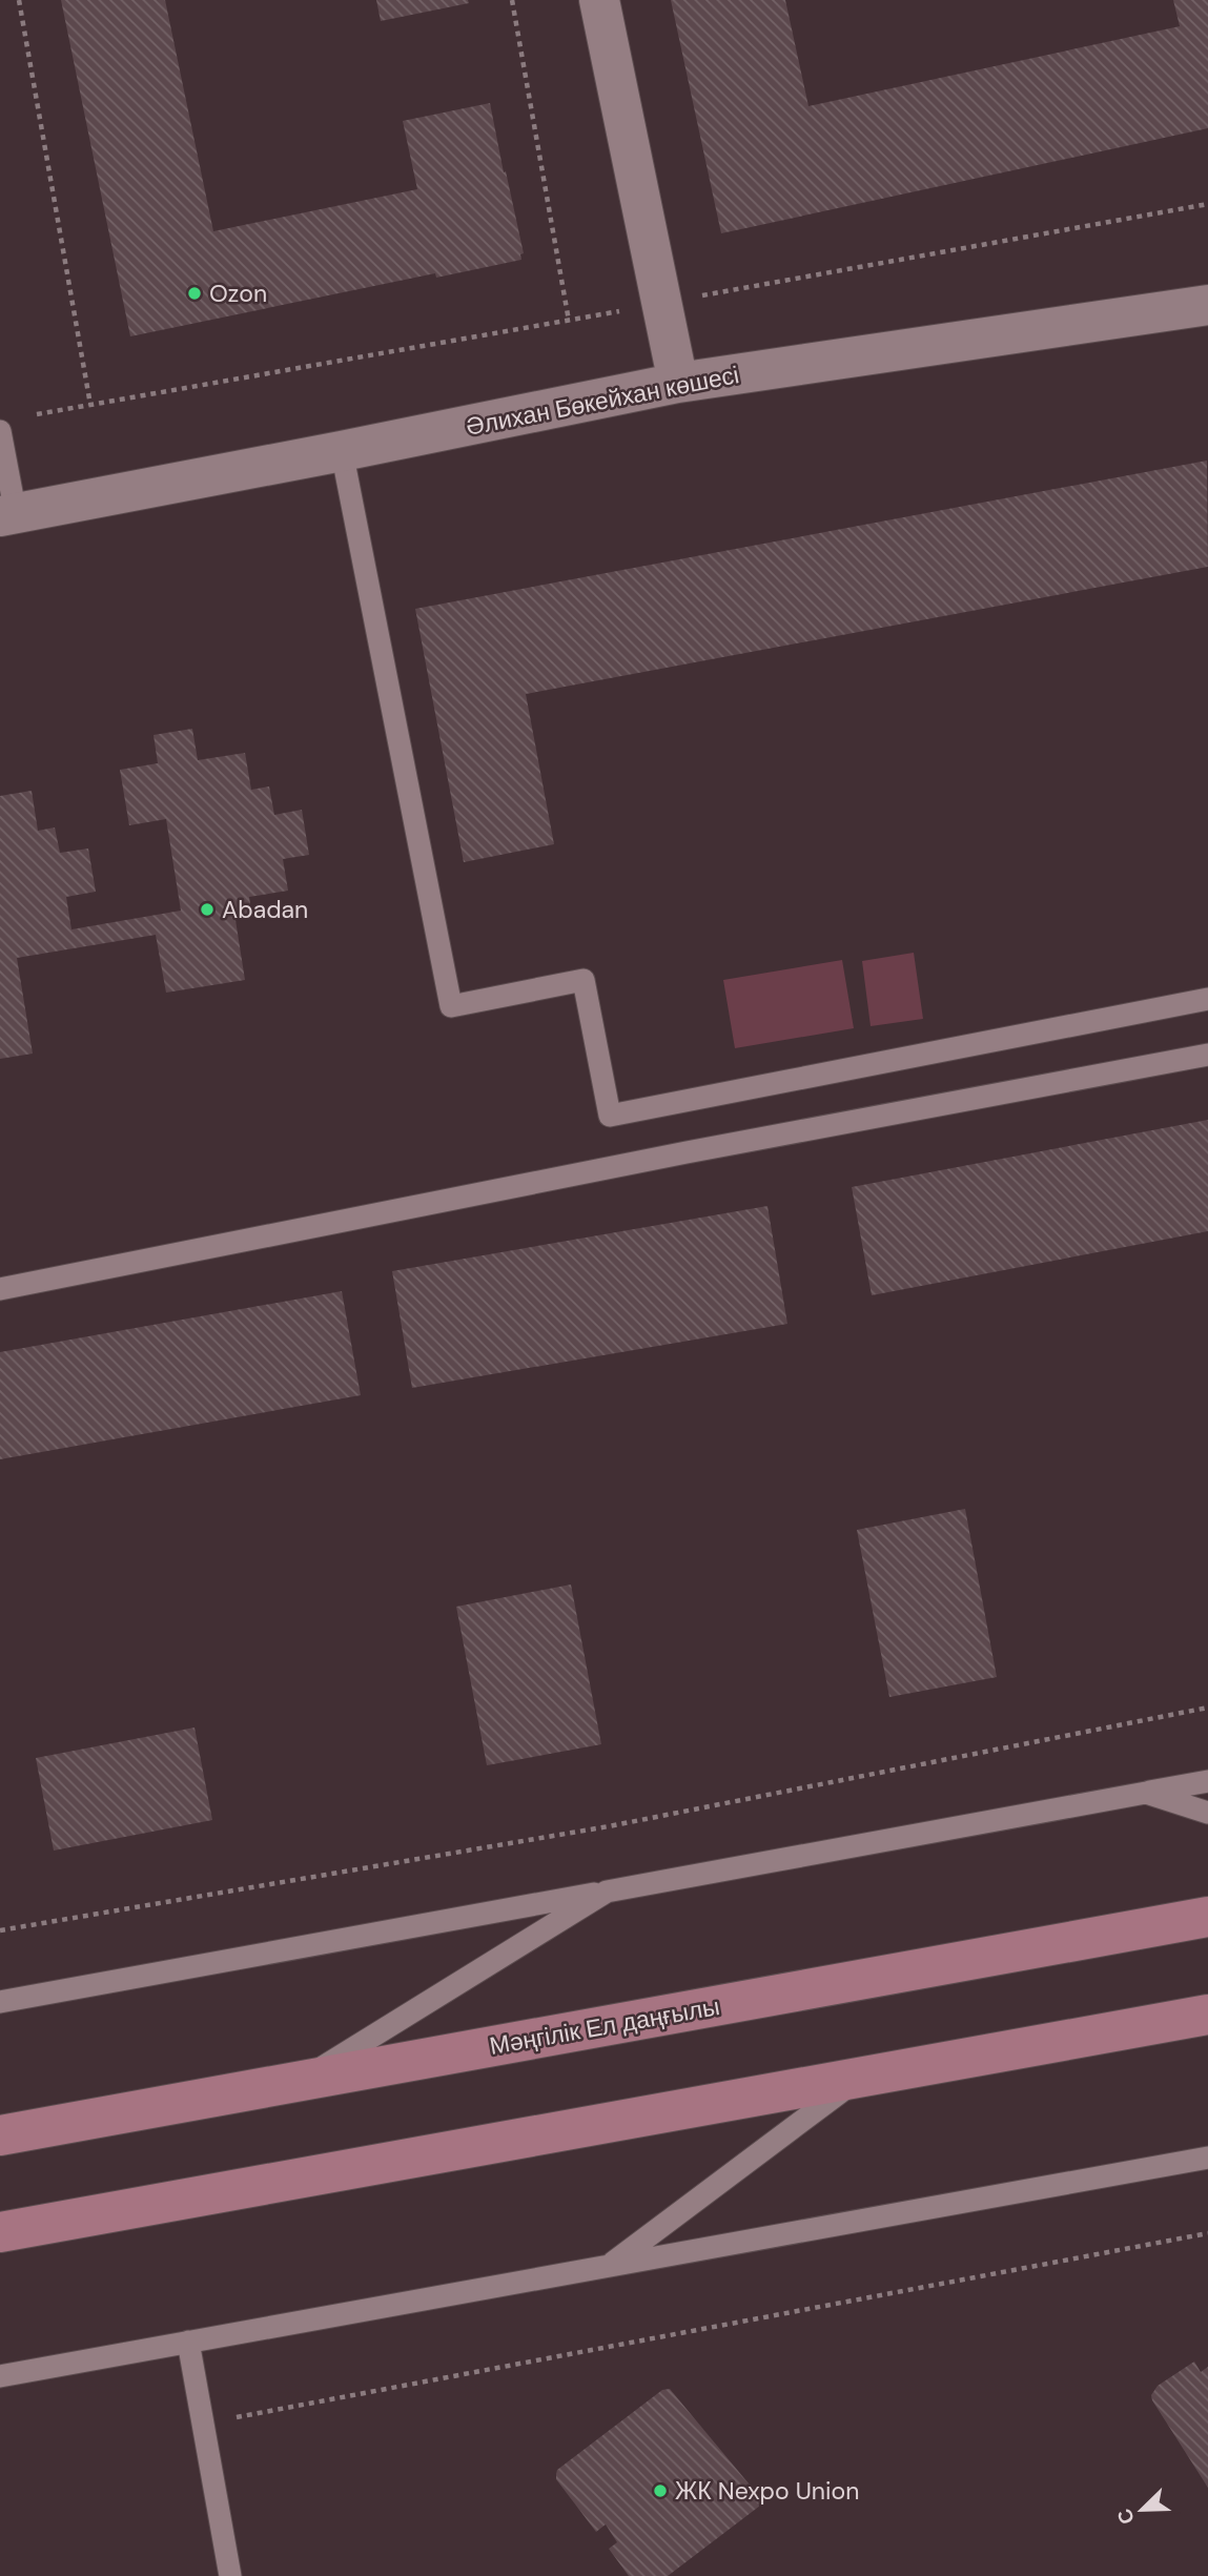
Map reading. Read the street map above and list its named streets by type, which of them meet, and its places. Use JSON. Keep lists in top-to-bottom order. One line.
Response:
{"streets":{"main road":["Мәңгілік Ел даңғылы"],"street":["Әлихан Бөкейхан көшесі"]},"places":["Ozon","Abadan","ЖК Nexpo Union"],"north":"bottom left"}
